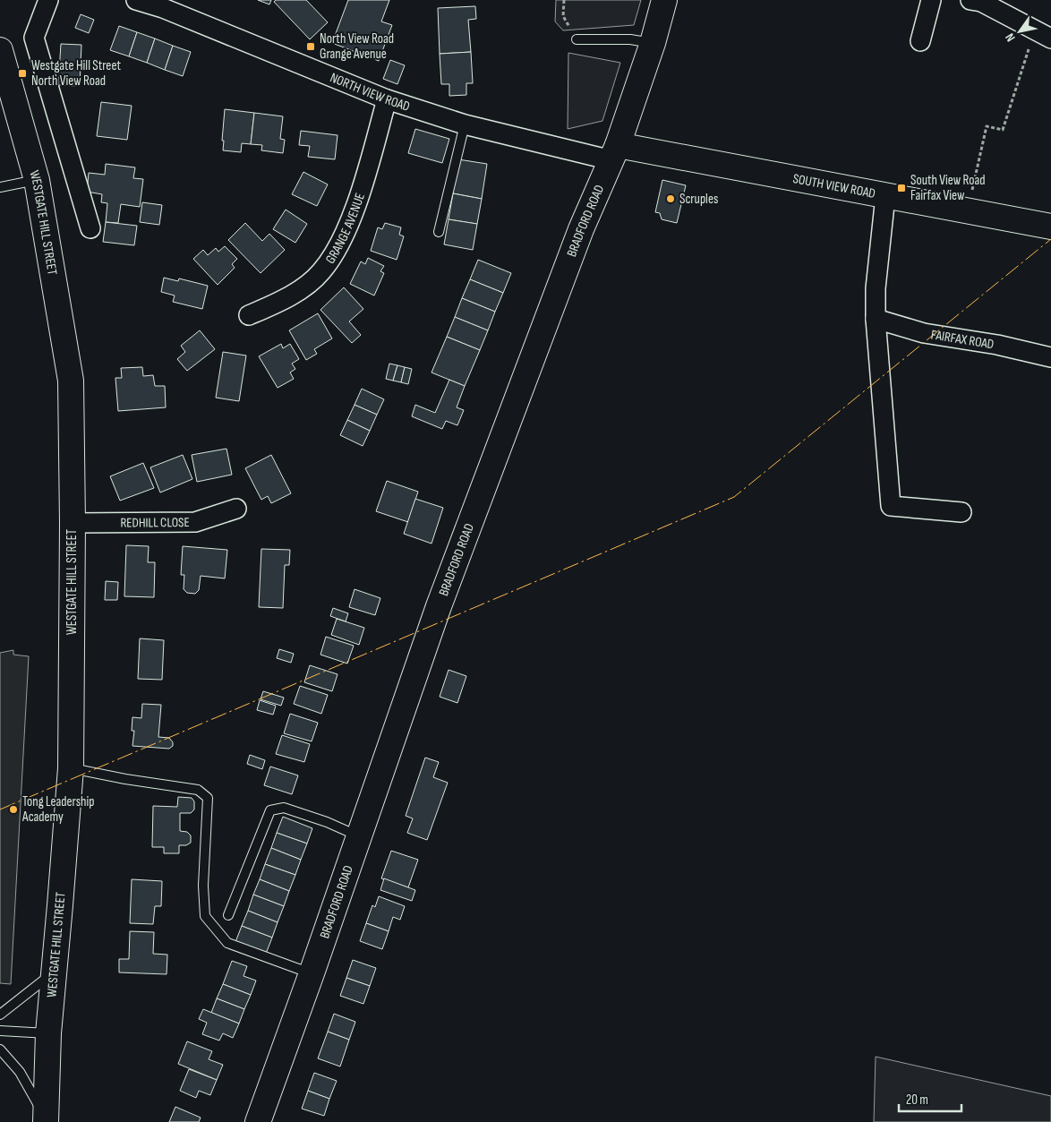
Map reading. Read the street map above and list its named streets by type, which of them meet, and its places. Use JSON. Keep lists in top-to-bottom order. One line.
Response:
{"streets":{"main road":["SOUTH VIEW ROAD","BRADFORD ROAD","WESTGATE HILL STREET"],"street":["NORTH VIEW ROAD","GRANGE AVENUE","FAIRFAX ROAD","REDHILL CLOSE"]},"crossings":[["NORTH VIEW ROAD","SOUTH VIEW ROAD"],["NORTH VIEW ROAD","BRADFORD ROAD"],["NORTH VIEW ROAD","GRANGE AVENUE"],["SOUTH VIEW ROAD","BRADFORD ROAD"],["WESTGATE HILL STREET","REDHILL CLOSE"]],"places":{"transit":["North View Road Grange Avenue","Westgate Hill Street North View Road","South View Road Fairfax View"],"other":["Scruples","Tong Leadership Academy"]},"scale_bar":"20 m","north":"bottom left"}
